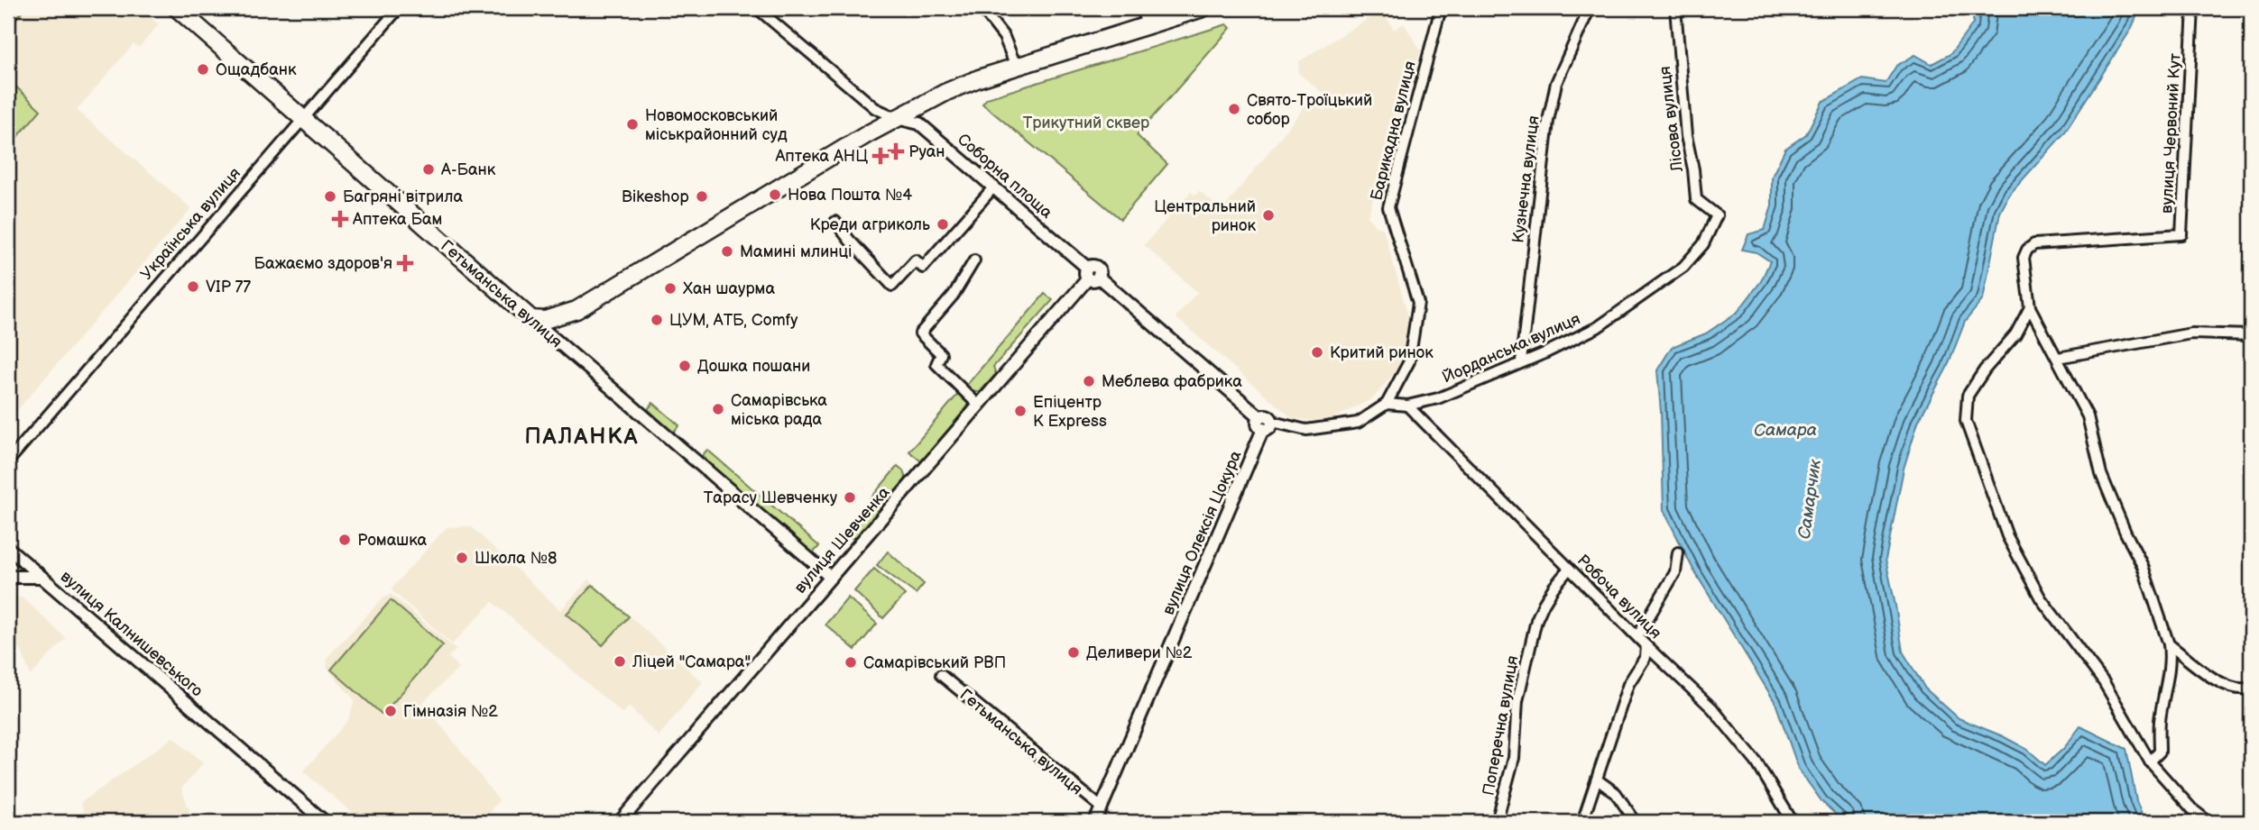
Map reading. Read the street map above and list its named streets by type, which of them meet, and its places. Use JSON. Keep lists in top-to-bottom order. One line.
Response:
{"streets":{"highway":["Гетьманська вулиця"],"street":["Лісова вулиця","Барикадна вулиця","вулиця Червоний Кут","Соборна площа","Кузнечна вулиця","Українська вулиця","Йорданська вулиця","вулиця Олексія Цокура","вулиця Шевченка","Робоча вулиця","вулиця Калнишевського","Поперечна вулиця"]},"crossings":[["Лісова вулиця","Йорданська вулиця"],["Барикадна вулиця","Йорданська вулиця"],["Соборна площа","вулиця Олексія Цокура"],["Соборна площа","вулиця Шевченка"],["Кузнечна вулиця","Йорданська вулиця"],["Українська вулиця","Гетьманська вулиця"],["Гетьманська вулиця","вулиця Олексія Цокура"],["Гетьманська вулиця","вулиця Шевченка"],["Йорданська вулиця","Робоча вулиця"],["Робоча вулиця","Поперечна вулиця"]],"districts":["ПАЛАНКА"],"water":["Самара","Самарчик"],"parks":["Трикутний сквер"],"places":{"other":["Ощадбанк","Свято-Троїцький собор","Новомосковський міськрайонний суд","А-Банк","Нова Пошта №4","Багряні вітрила","Bikeshop","Центральний ринок","Креди агриколь","Мамині млинці","VIP 77","Хан шаурма","ЦУМ, АТБ, Comfy","Критий ринок","Дошка пошани","Меблева фабрика","Самарівська міська рада","Епіцентр К Express","Тарасу Шевченку","Ромашка","Школа №8","Деливери №2","Ліцей \"Самара\"","Самарівський РВП","Гімназія №2"],"health":["Руан","Аптека АНЦ","Аптека Бам","Бажаємо здоров'я"]}}
